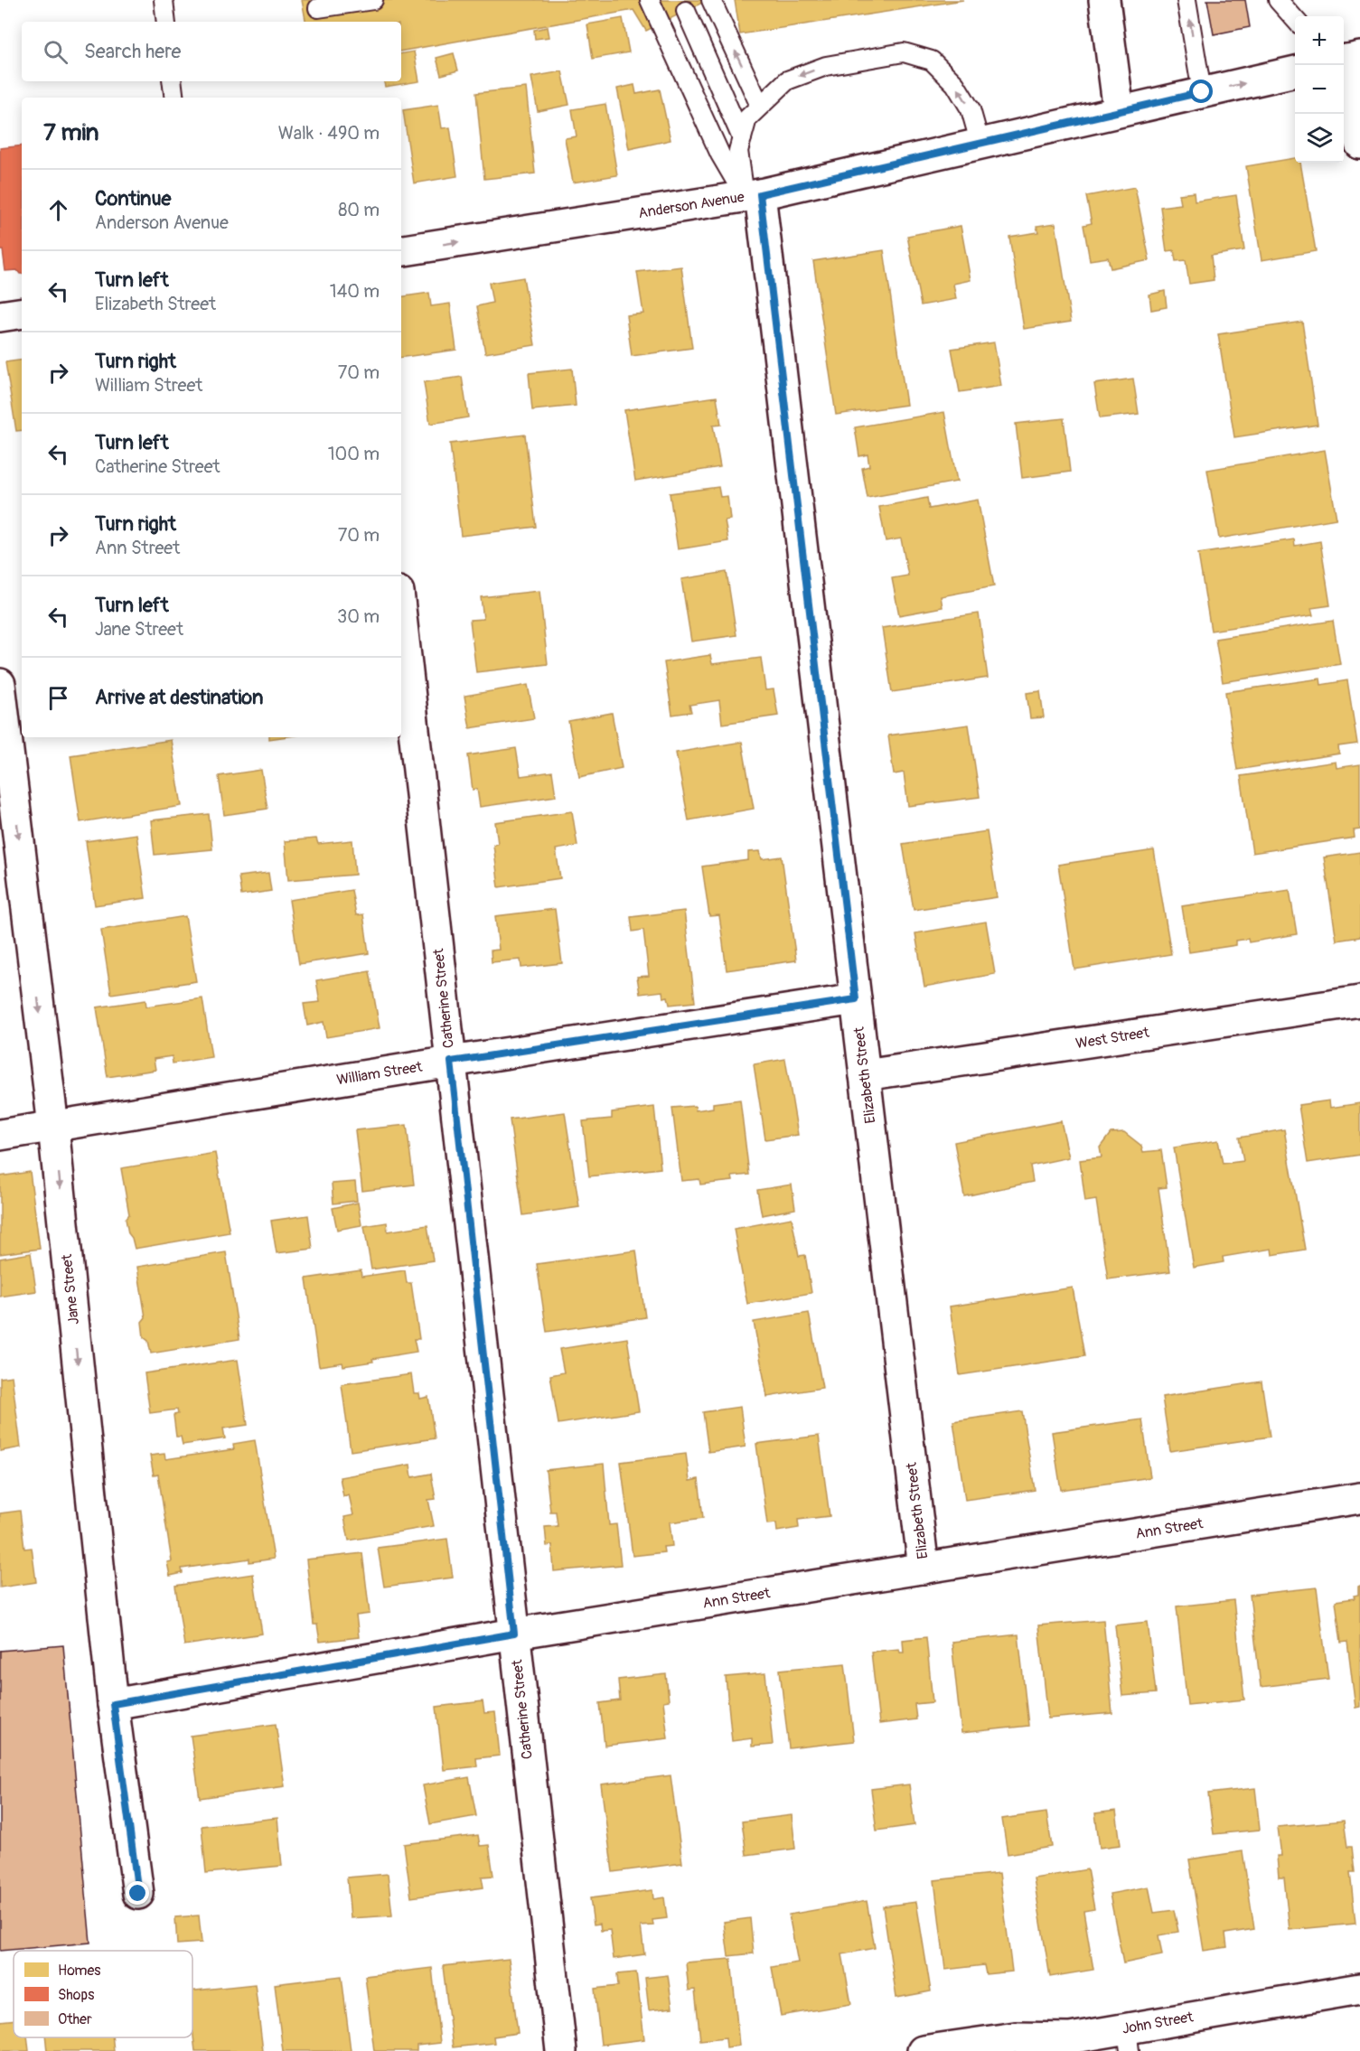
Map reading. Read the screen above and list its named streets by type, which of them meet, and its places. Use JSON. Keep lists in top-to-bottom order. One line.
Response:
{"streets":{"street":["Anderson Avenue","Catherine Street","West Street","William Street","Elizabeth Street","Jane Street","Ann Street","John Street"]},"crossings":[["Anderson Avenue","Elizabeth Street"],["Catherine Street","William Street"],["Catherine Street","Ann Street"],["West Street","Elizabeth Street"],["William Street","Elizabeth Street"],["William Street","Jane Street"],["Elizabeth Street","Ann Street"],["Jane Street","Ann Street"]],"one_way":["Anderson Avenue","Jane Street"],"legend":["Homes","Shops","Other"],"page":{"map_buttons":["+","−"],"search":"Search here","heading":["7 min","Walk · 490 m"],"list":[["Continue","Anderson Avenue","80 m"],["Turn left","Elizabeth Street","140 m"],["Turn right","William Street","70 m"],["Turn left","Catherine Street","100 m"],["Turn right","Ann Street","70 m"],["Turn left","Jane Street","30 m"],"Arrive at destination"]}}
